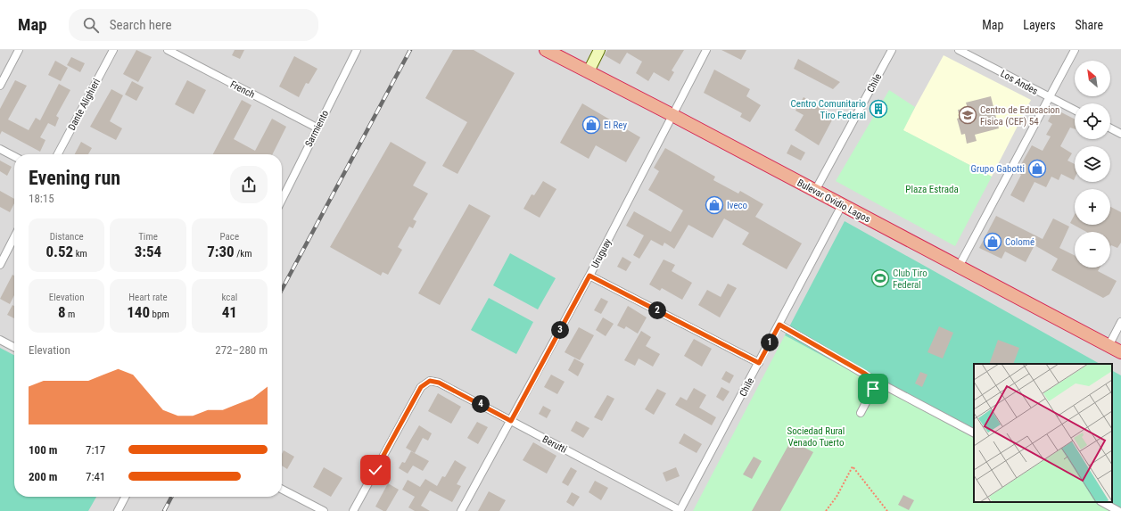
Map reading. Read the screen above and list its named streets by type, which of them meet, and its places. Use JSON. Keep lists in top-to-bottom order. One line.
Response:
{"streets":{"highway":["Bulevar Ovidio Lagos"],"street":["Los Andes","Chile","French","Dante Alighieri","Sarmiento","Uruguay","Berutti"]},"crossings":[["Chile","Bulevar Ovidio Lagos"],["Chile","Berutti"],["French","Sarmiento"],["Bulevar Ovidio Lagos","Uruguay"],["Uruguay","Berutti"]],"parks":["Plaza Estrada","Sociedad Rural Venado Tuerto"],"places":{"building":["Centro Comunitario Tiro Federal"],"school or university":["Centro de Educacion Fisica (CEF) 54"],"shop":["El Rey","Grupo Gabotti","Iveco","Colomé"],"sports":["Club Tiro Federal"]},"north":"top left","page":{"header":"Map","search":"Search here","nav":["Map","Layers","Share"],"map_buttons":["+","−"],"heading":["Evening run","18:15"],"stats":[["Distance","0.52 km"],["Time","3:54"],["Pace","7:30 /km"],["Elevation","8 m"],["Heart rate","140 bpm"],["kcal","41"]],"pins":["2","3","1","4"],"chart":["Elevation","272–280 m"],"list":[{"name":"100 m","note":"7:17"},{"name":"200 m","note":"7:41"}]}}
